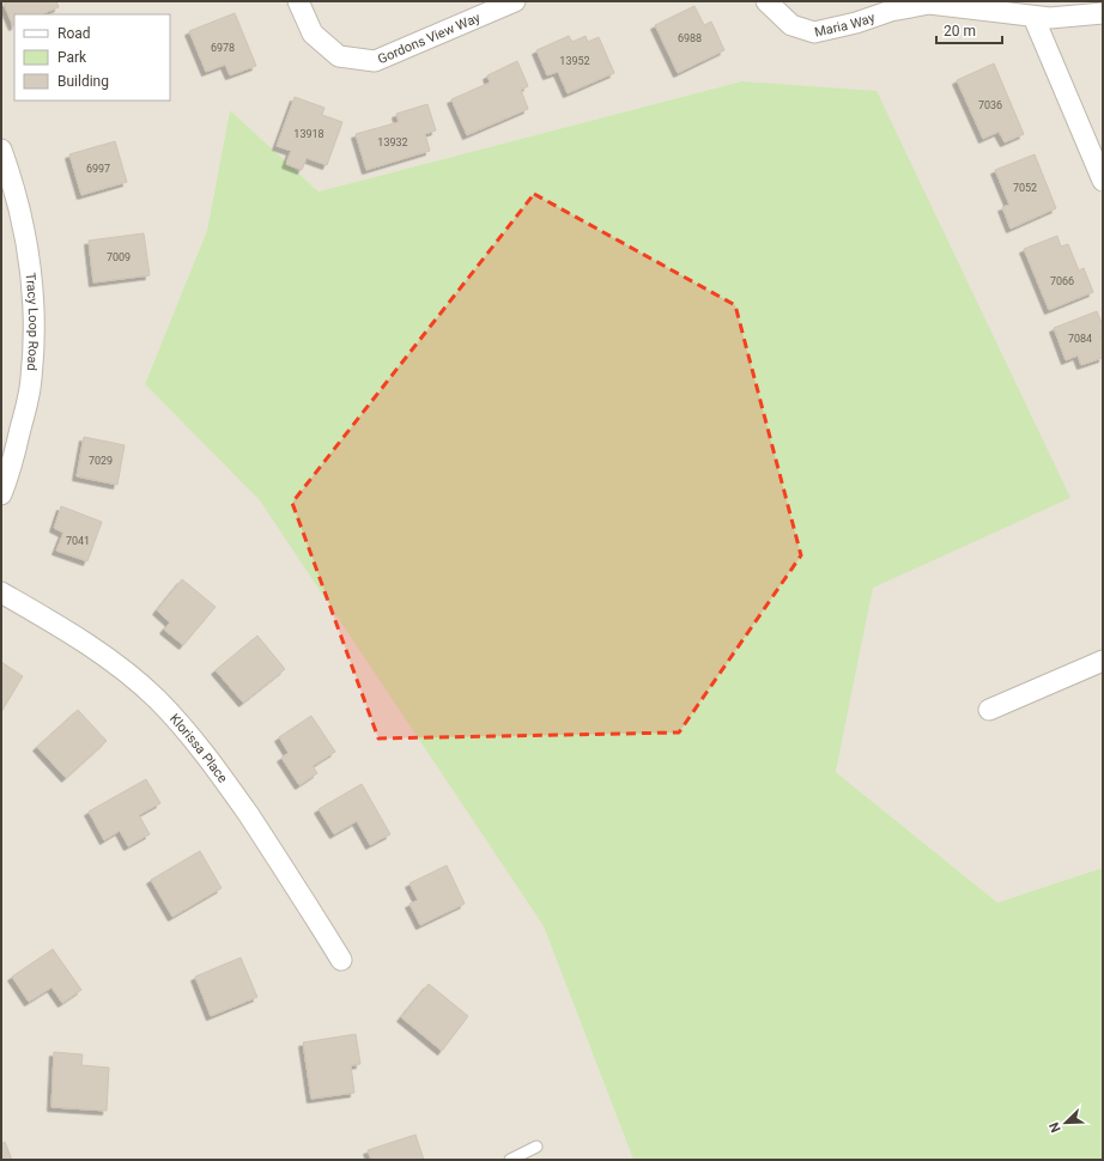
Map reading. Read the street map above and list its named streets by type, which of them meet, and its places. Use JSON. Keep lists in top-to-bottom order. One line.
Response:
{"streets":{"street":["Maria Way","Gordons View Way","Tracy Loop Road","Klorissa Place"]},"house_numbers":["6988","6978","13952","7036","13918","13932","6997","7052","7009","7066","7084","7029","7041"],"legend":["Road","Park","Building"],"scale_bar":"20 m","north":"bottom left"}
